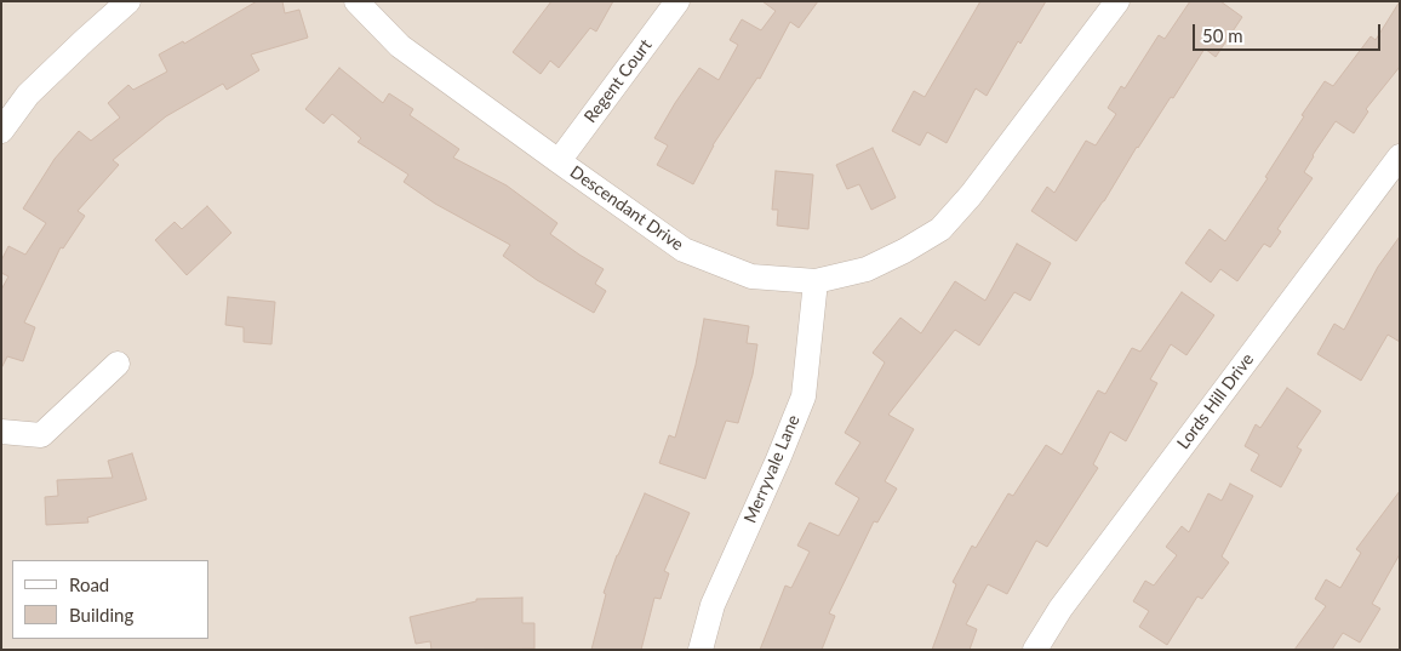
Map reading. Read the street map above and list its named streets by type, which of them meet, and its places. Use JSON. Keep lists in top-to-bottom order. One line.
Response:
{"streets":{"street":["Regent Court","Descendant Drive","Lords Hill Drive","Merryvale Lane"]},"crossings":[["Regent Court","Descendant Drive"],["Descendant Drive","Merryvale Lane"]],"legend":["Road","Building"],"scale_bar":"50 m"}
